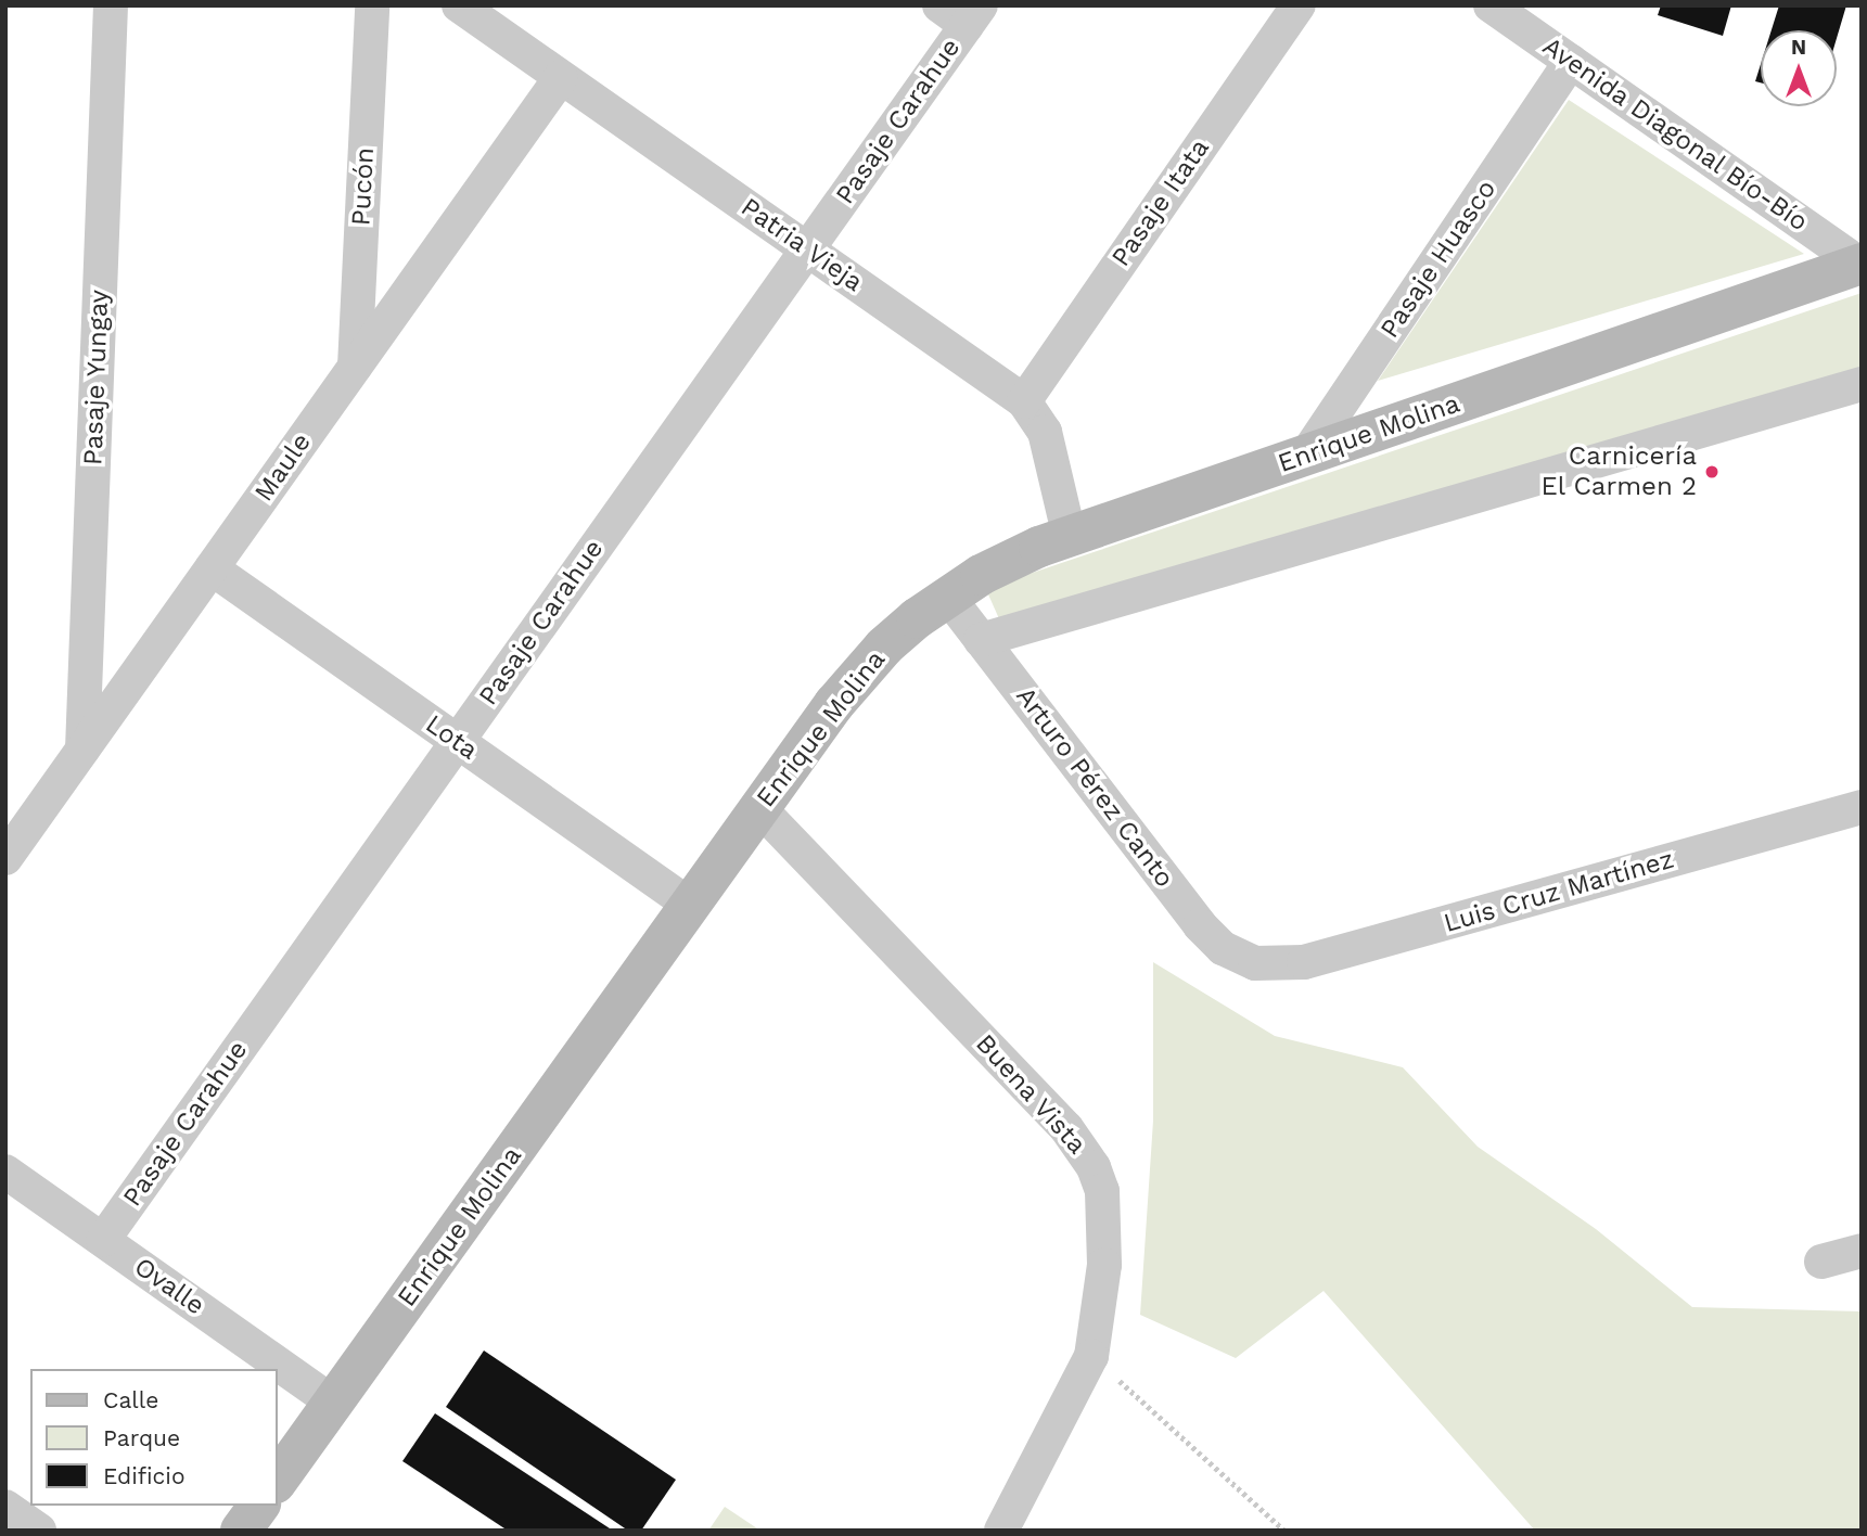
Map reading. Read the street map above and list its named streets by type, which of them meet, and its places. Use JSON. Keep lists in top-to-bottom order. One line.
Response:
{"streets":{"main road":["Enrique Molina"],"street":["Pasaje Carahue","Avenida Diagonal Bío-Bío","Pucón","Pasaje Itata","Patria Vieja","Pasaje Huasco","Pasaje Yungay","Maule","Lota","Arturo Pérez Canto","Luis Cruz Martínez","Buena Vista","Ovalle"]},"crossings":[["Pasaje Carahue","Patria Vieja"],["Pasaje Carahue","Lota"],["Pasaje Carahue","Ovalle"],["Avenida Diagonal Bío-Bío","Pasaje Huasco"],["Avenida Diagonal Bío-Bío","Enrique Molina"],["Pucón","Maule"],["Pasaje Itata","Patria Vieja"],["Patria Vieja","Enrique Molina"],["Patria Vieja","Maule"],["Pasaje Huasco","Enrique Molina"],["Pasaje Yungay","Maule"],["Enrique Molina","Lota"],["Enrique Molina","Arturo Pérez Canto"],["Enrique Molina","Buena Vista"],["Enrique Molina","Ovalle"],["Maule","Lota"],["Arturo Pérez Canto","Luis Cruz Martínez"]],"places":["Carnicería El Carmen 2"],"legend":["Calle","Parque","Edificio"],"north":"top"}
